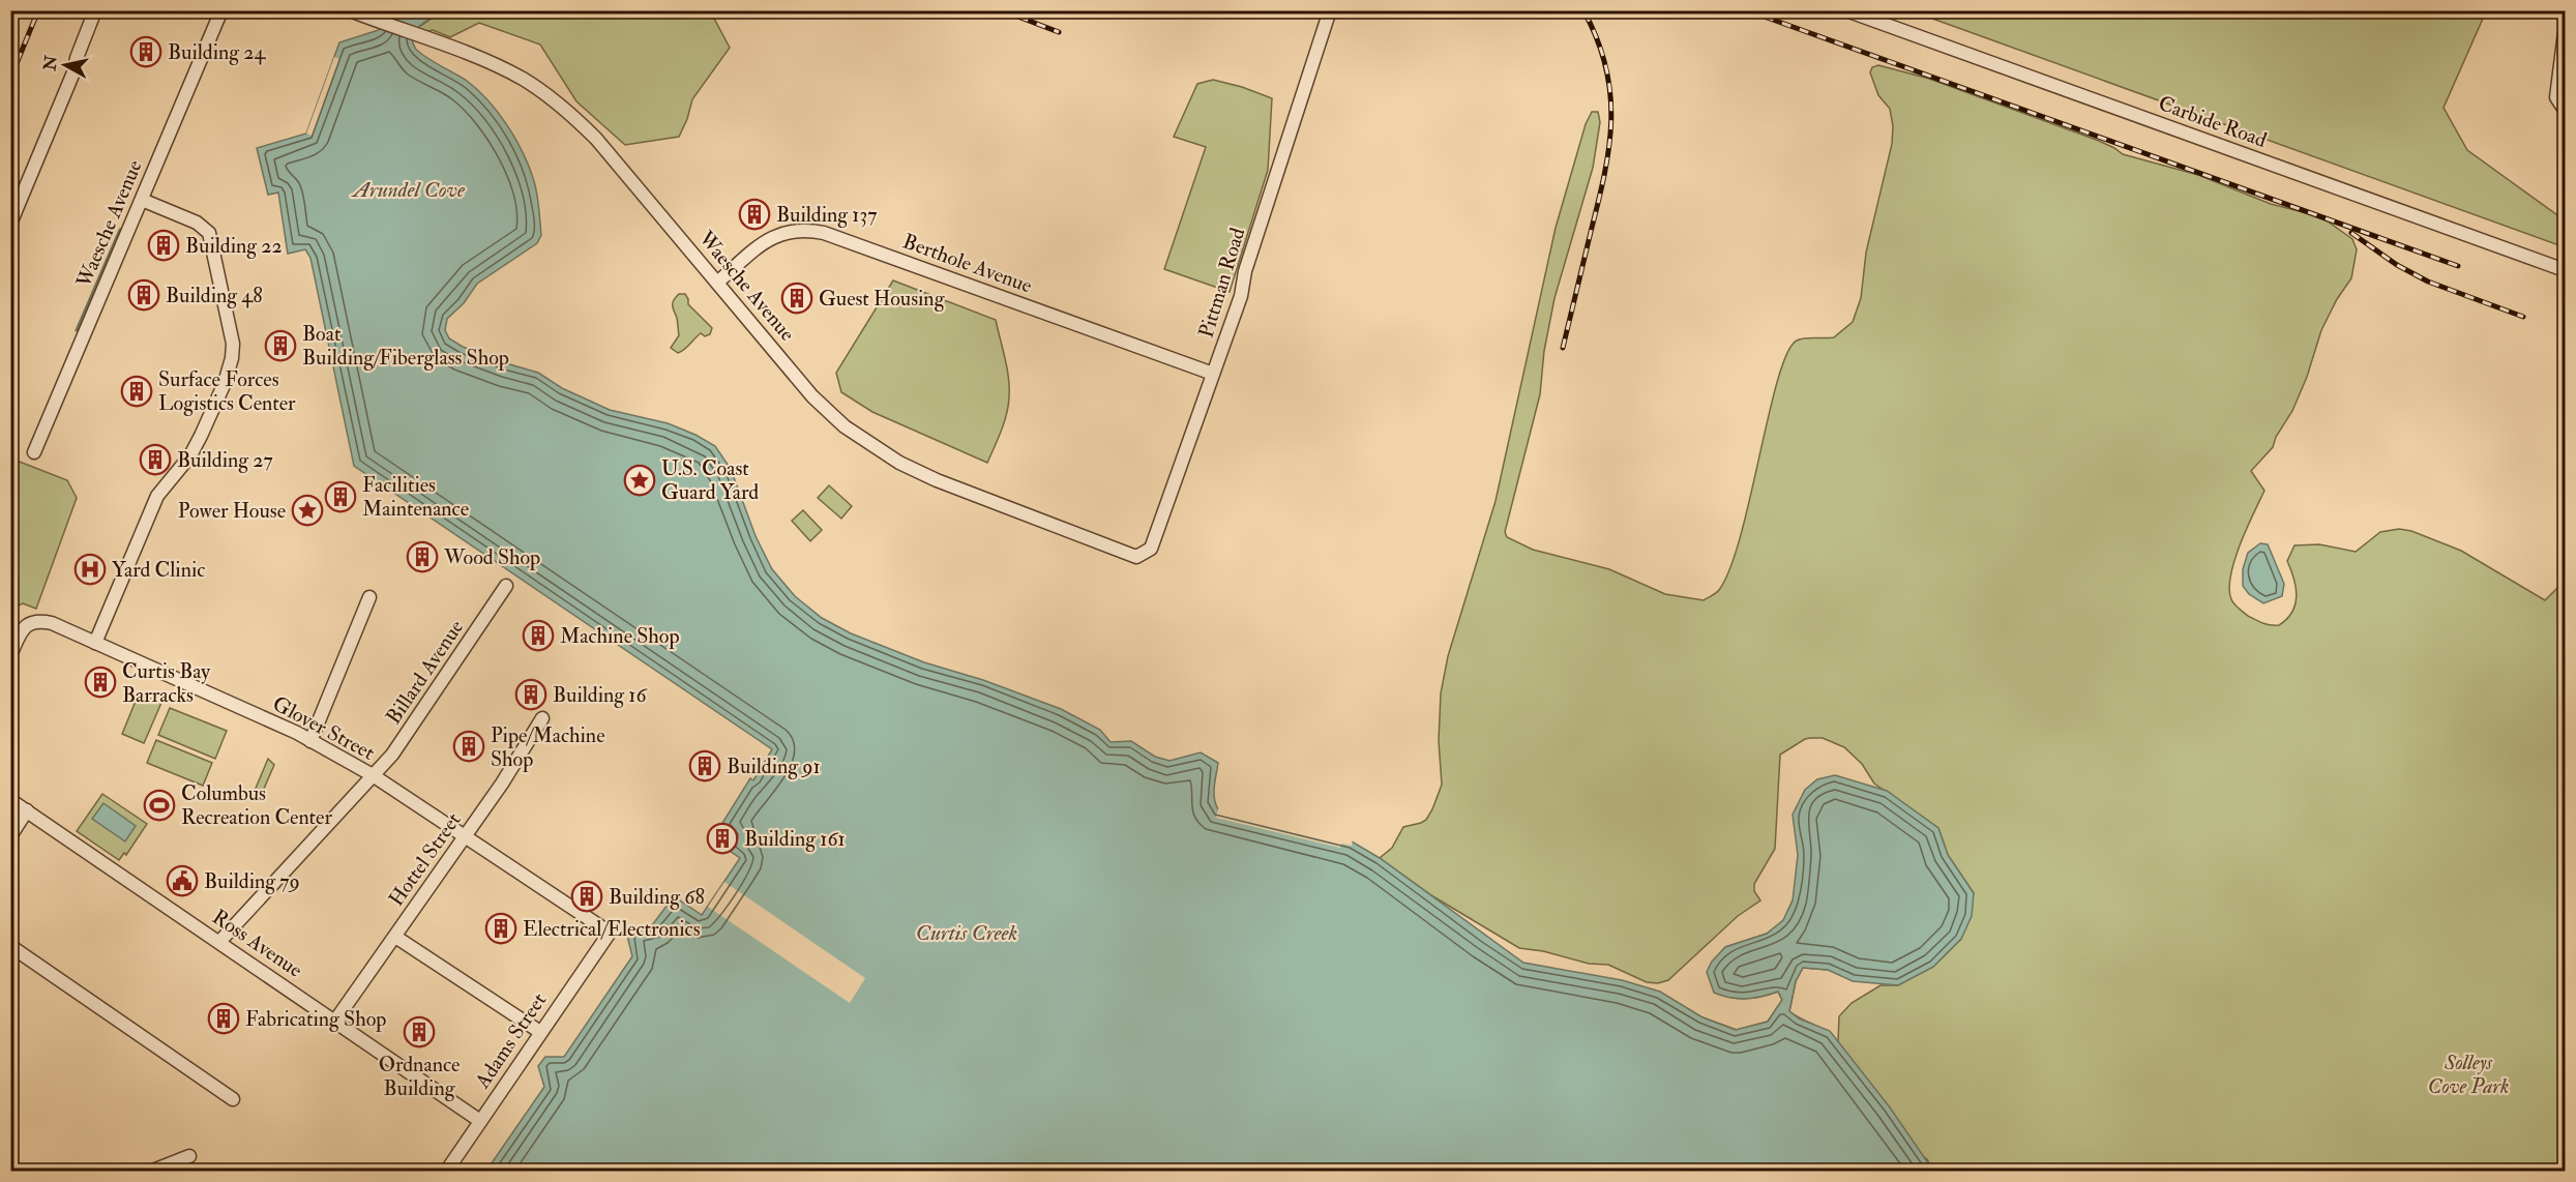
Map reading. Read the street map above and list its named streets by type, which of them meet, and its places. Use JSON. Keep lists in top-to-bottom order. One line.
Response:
{"streets":{"street":["Carbide Road","Waesche Avenue","Berthole Avenue","Pittman Road","Billard Avenue","Glover Street","Hottel Street","Ross Avenue","Adams Street"]},"crossings":[["Waesche Avenue","Berthole Avenue"],["Waesche Avenue","Pittman Road"],["Berthole Avenue","Pittman Road"],["Billard Avenue","Glover Street"],["Billard Avenue","Ross Avenue"],["Glover Street","Hottel Street"],["Glover Street","Adams Street"],["Hottel Street","Ross Avenue"],["Ross Avenue","Adams Street"]],"water":["Arundel Cove","Curtis Creek"],"parks":["Solleys Cove Park"],"places":{"building":["Building 24","Building 137","Building 22","Building 48","Guest Housing","Boat Building/Fiberglass Shop","Surface Forces Logistics Center","Building 27","Facilities Maintenance","Wood Shop","Machine Shop","Curtis Bay Barracks","Building 16","Pipe/Machine Shop","Building 91","Building 161","Building 68","Electrical/Electronics","Fabricating Shop","Ordnance Building"],"place":["U.S. Coast Guard Yard","Power House"],"hospital":["Yard Clinic"],"sports":["Columbus Recreation Center"],"public building":["Building 79"]},"north":"left"}
